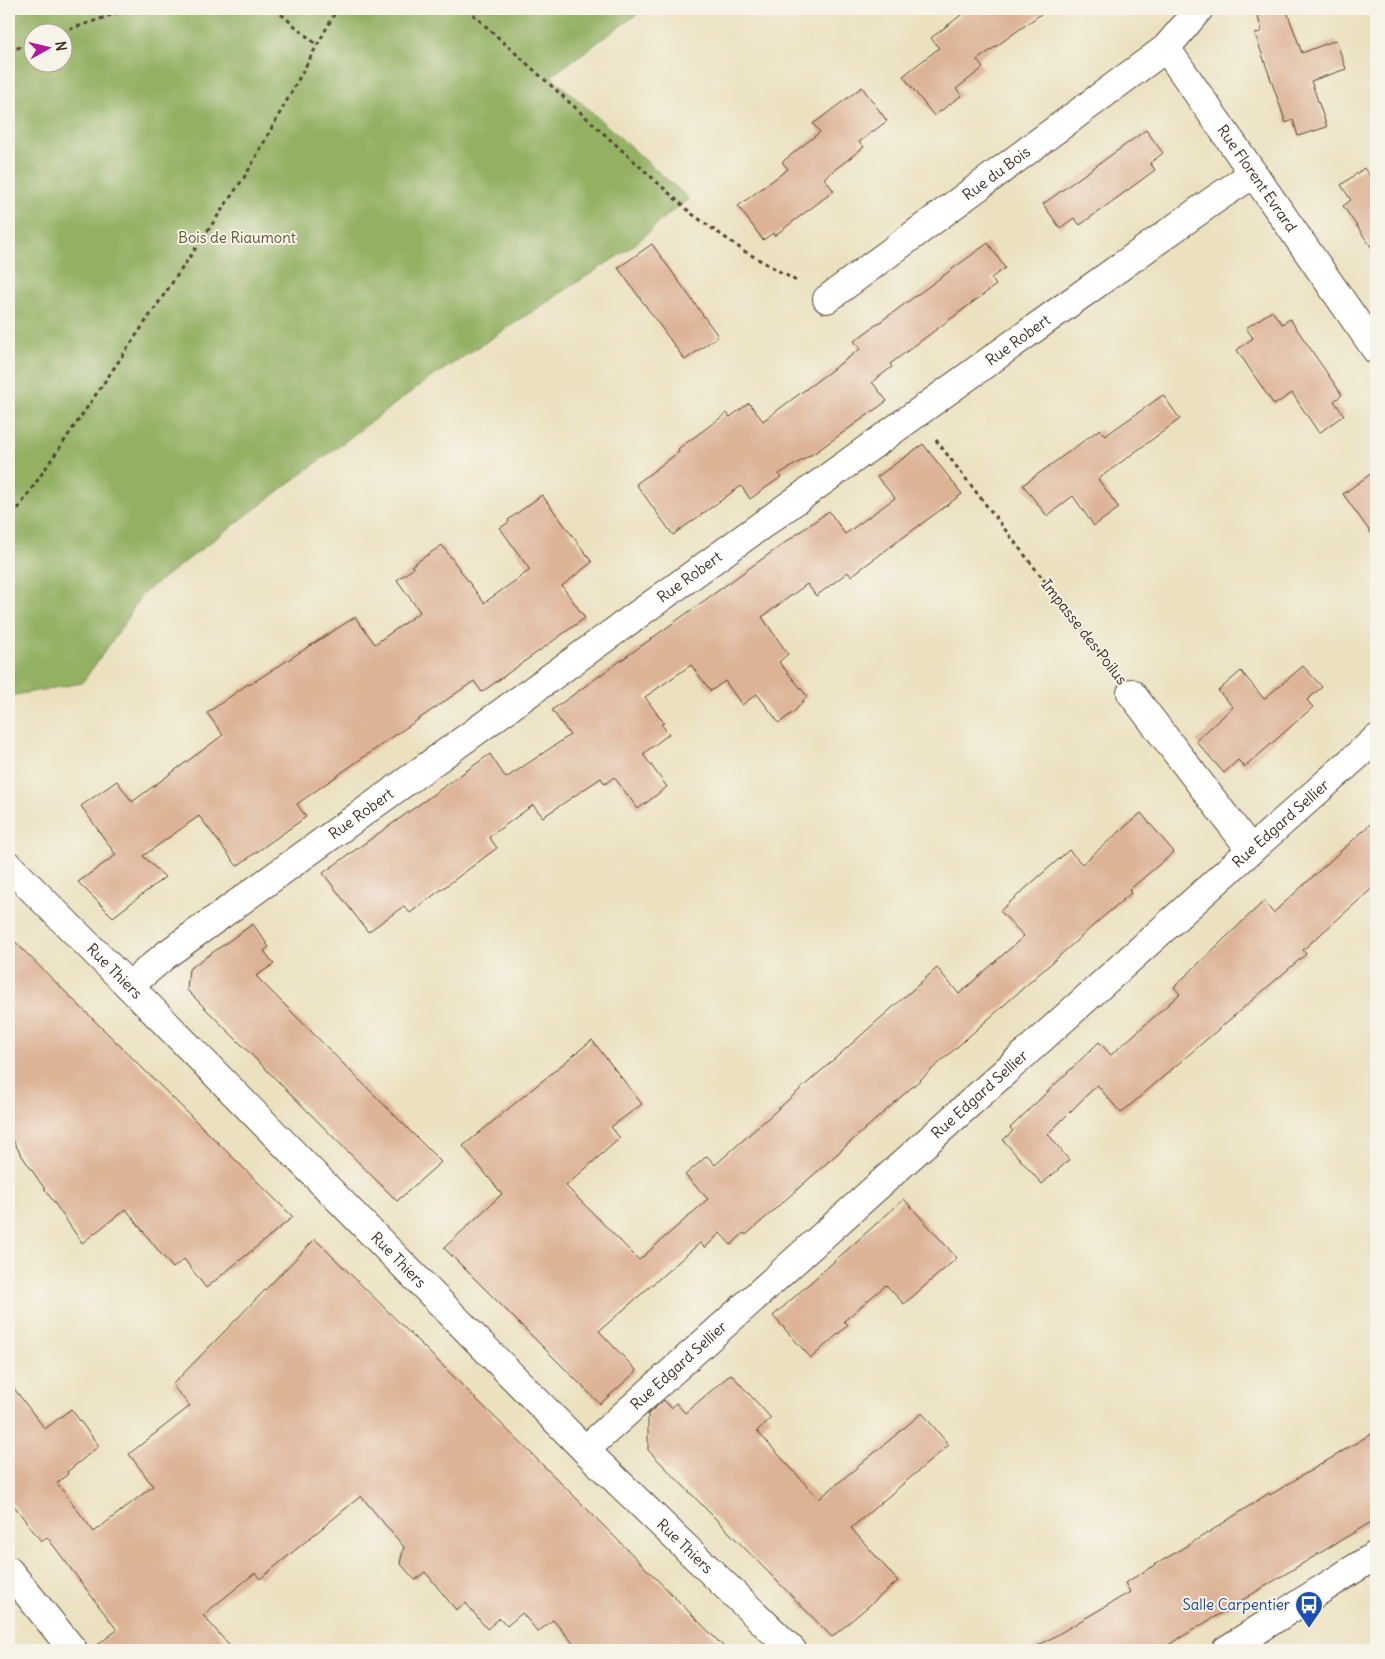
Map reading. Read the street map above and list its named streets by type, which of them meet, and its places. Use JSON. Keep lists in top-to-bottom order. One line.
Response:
{"streets":{"street":["Rue du Bois","Rue Florent Evrard","Rue Robert","Impasse des Poilus","Rue Edgard Sellier","Rue Thiers"]},"crossings":[["Rue du Bois","Rue Florent Evrard"],["Rue Florent Evrard","Rue Robert"],["Rue Robert","Impasse des Poilus"],["Rue Robert","Rue Thiers"],["Impasse des Poilus","Rue Edgard Sellier"],["Rue Edgard Sellier","Rue Thiers"]],"parks":["Bois de Riaumont"],"places":{"bus stop":["Salle Carpentier"]},"north":"right"}
